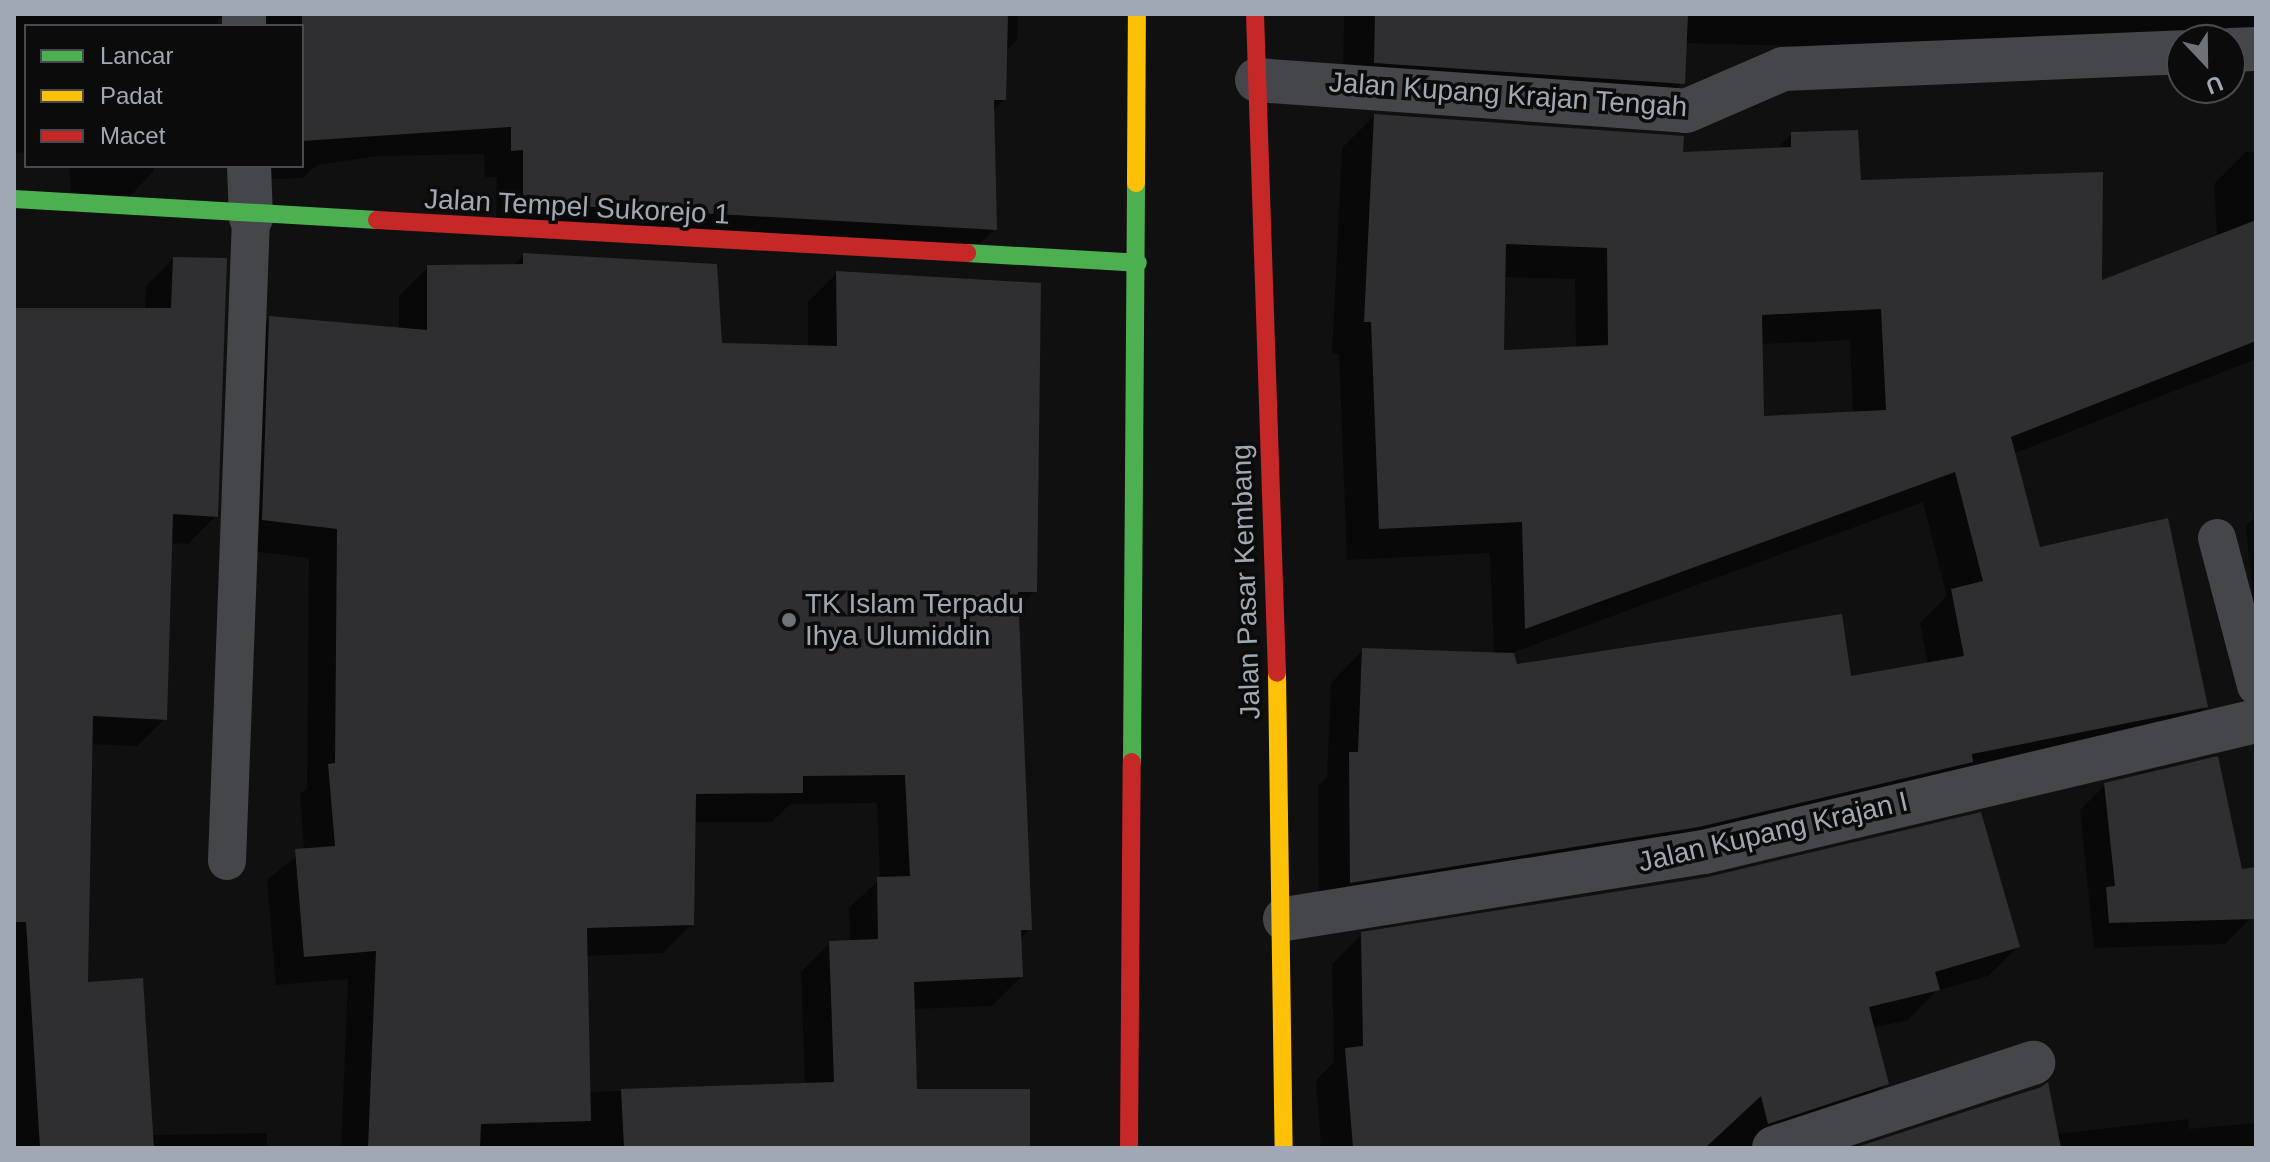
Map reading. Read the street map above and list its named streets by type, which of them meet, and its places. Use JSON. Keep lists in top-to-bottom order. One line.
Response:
{"streets":{"main road":["Jalan Tempel Sukorejo 1","Jalan Pasar Kembang"],"street":["Jalan Kupang Krajan Tengah","Jalan Kupang Krajan I"]},"crossings":[["Jalan Kupang Krajan Tengah","Jalan Pasar Kembang"],["Jalan Pasar Kembang","Jalan Kupang Krajan I"]],"places":["TK Islam Terpadu Ihya Ulumiddin"],"legend":["Lancar","Padat","Macet"],"north":"bottom"}
